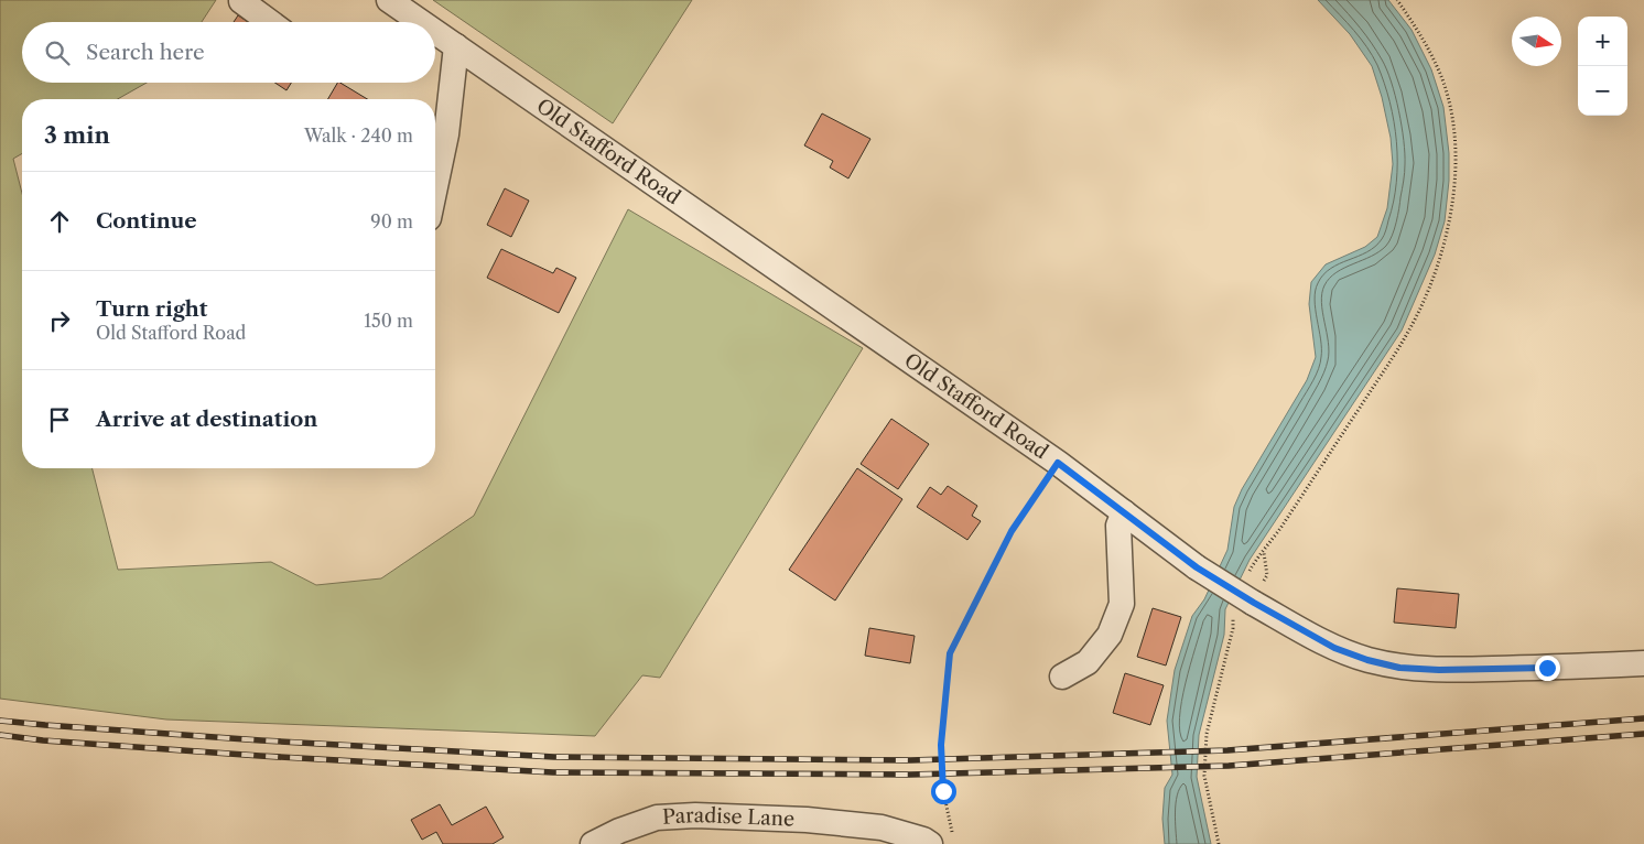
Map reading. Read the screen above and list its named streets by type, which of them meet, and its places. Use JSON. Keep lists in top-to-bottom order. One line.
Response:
{"streets":{"street":["Old Stafford Road","Paradise Lane"]},"north":"right","page":{"map_buttons":["+","−"],"search":"Search here","heading":["3 min","Walk · 240 m"],"list":[["Continue","90 m"],["Turn right","Old Stafford Road","150 m"],"Arrive at destination"]}}
